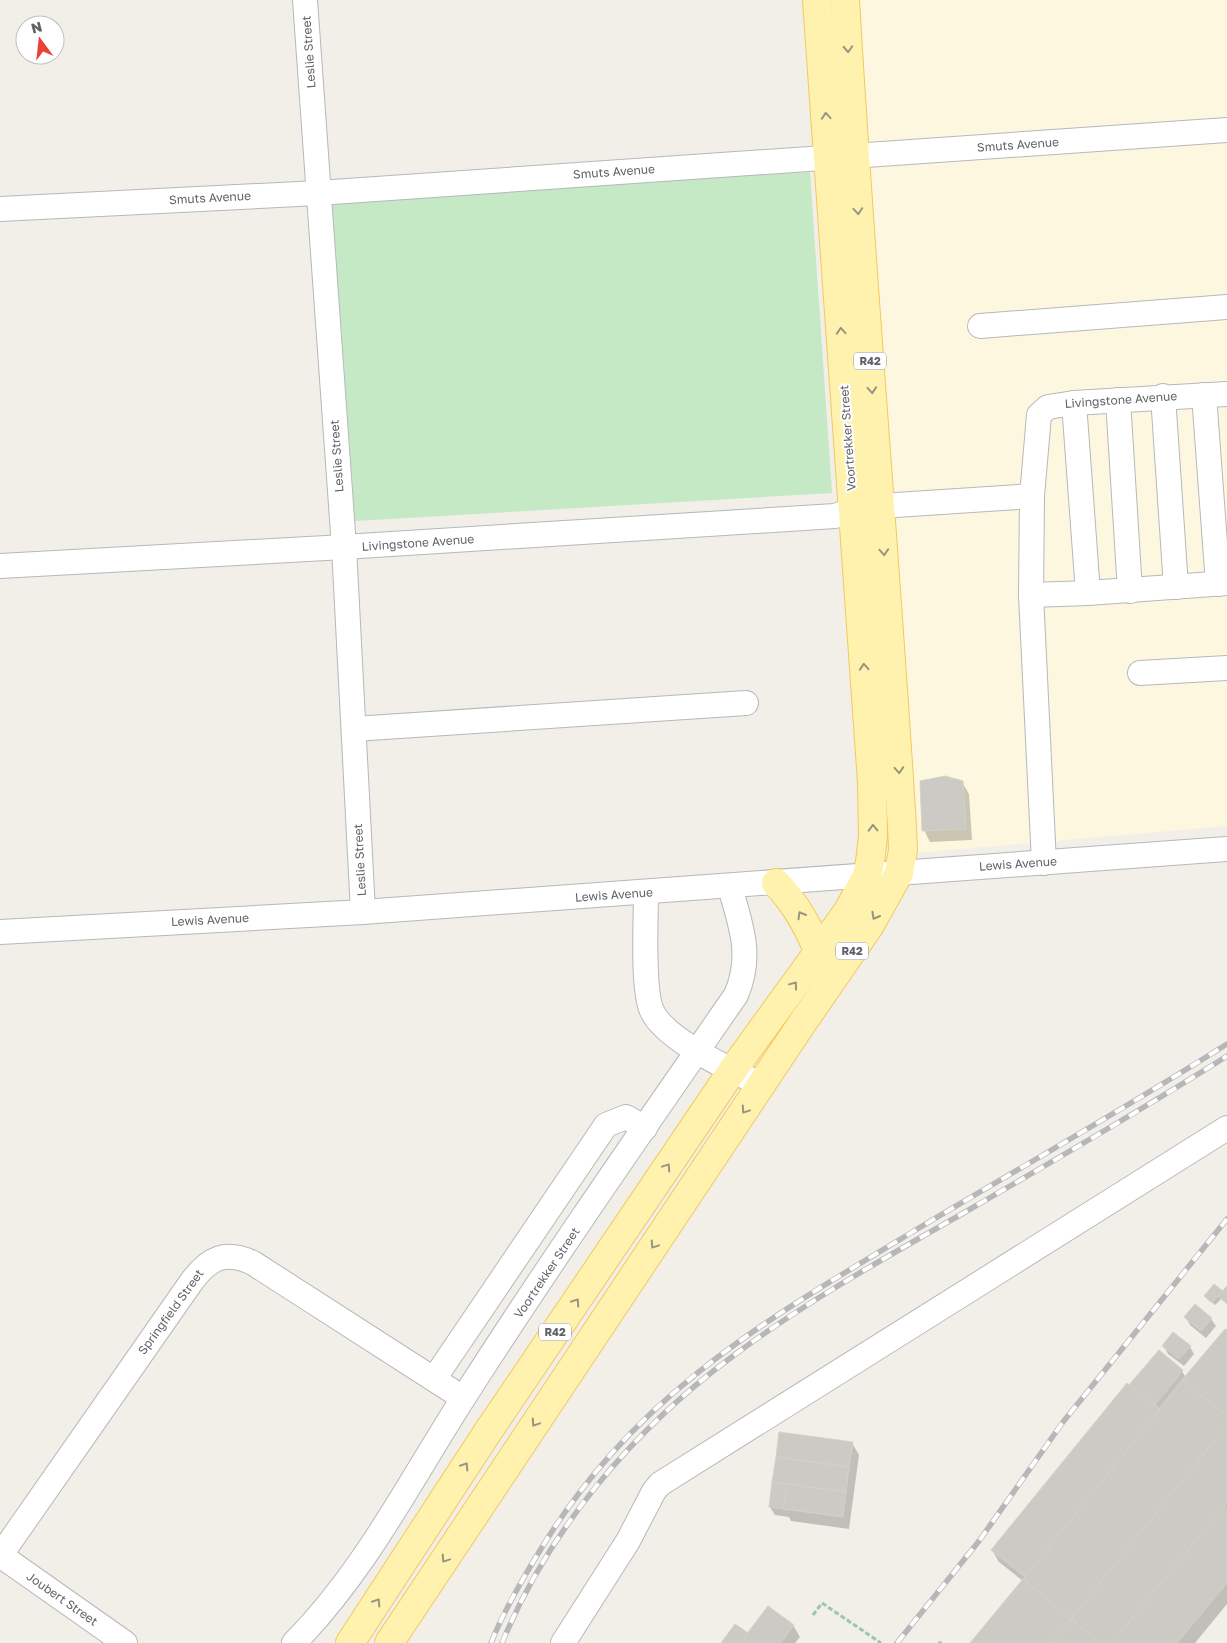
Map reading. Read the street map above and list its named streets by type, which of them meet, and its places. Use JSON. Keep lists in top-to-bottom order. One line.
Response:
{"streets":{"main road":["R42","Voortrekker Street"],"street":["Leslie Street","Smuts Avenue","Livingstone Avenue","Lewis Avenue","Springfield Street","Joubert Street"]},"crossings":[["Leslie Street","Smuts Avenue"],["Leslie Street","Livingstone Avenue"],["Leslie Street","Lewis Avenue"],["Smuts Avenue","Voortrekker Street"],["R42","Voortrekker Street"],["R42","Lewis Avenue"],["Livingstone Avenue","Voortrekker Street"],["Voortrekker Street","Lewis Avenue"],["Voortrekker Street","Springfield Street"],["Springfield Street","Joubert Street"]],"north":"top"}
